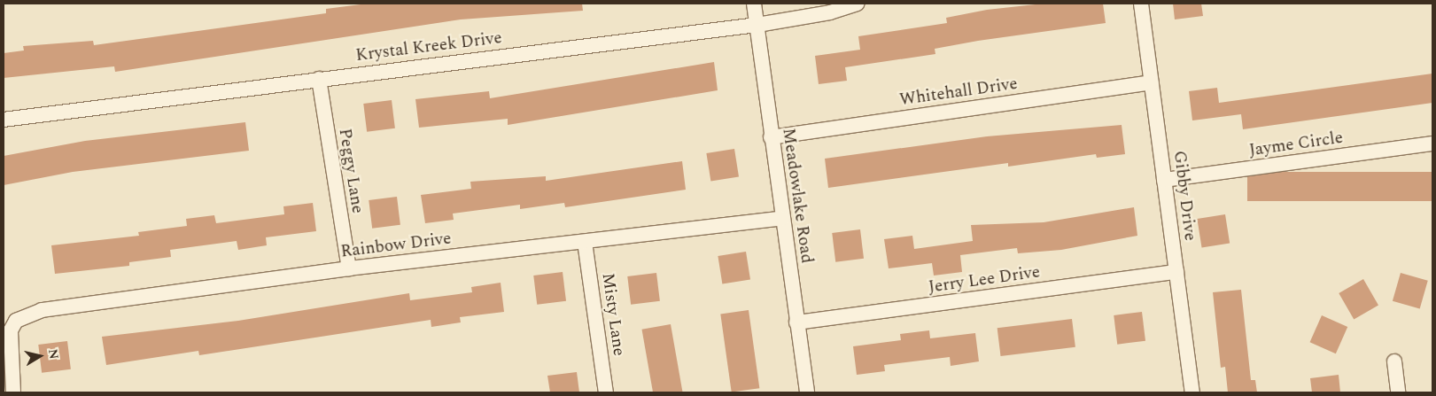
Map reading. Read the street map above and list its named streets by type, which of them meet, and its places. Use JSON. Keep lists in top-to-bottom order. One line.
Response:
{"streets":{"street":["Krystal Kreek Drive","Whitehall Drive","Jayme Circle","Peggy Lane","Meadowlake Road","Gibby Drive","Rainbow Drive","Jerry Lee Drive","Misty Lane"]},"crossings":[["Krystal Kreek Drive","Peggy Lane"],["Krystal Kreek Drive","Meadowlake Road"],["Whitehall Drive","Meadowlake Road"],["Whitehall Drive","Gibby Drive"],["Jayme Circle","Gibby Drive"],["Peggy Lane","Rainbow Drive"],["Meadowlake Road","Rainbow Drive"],["Meadowlake Road","Jerry Lee Drive"],["Gibby Drive","Jerry Lee Drive"],["Rainbow Drive","Misty Lane"]],"north":"right"}
